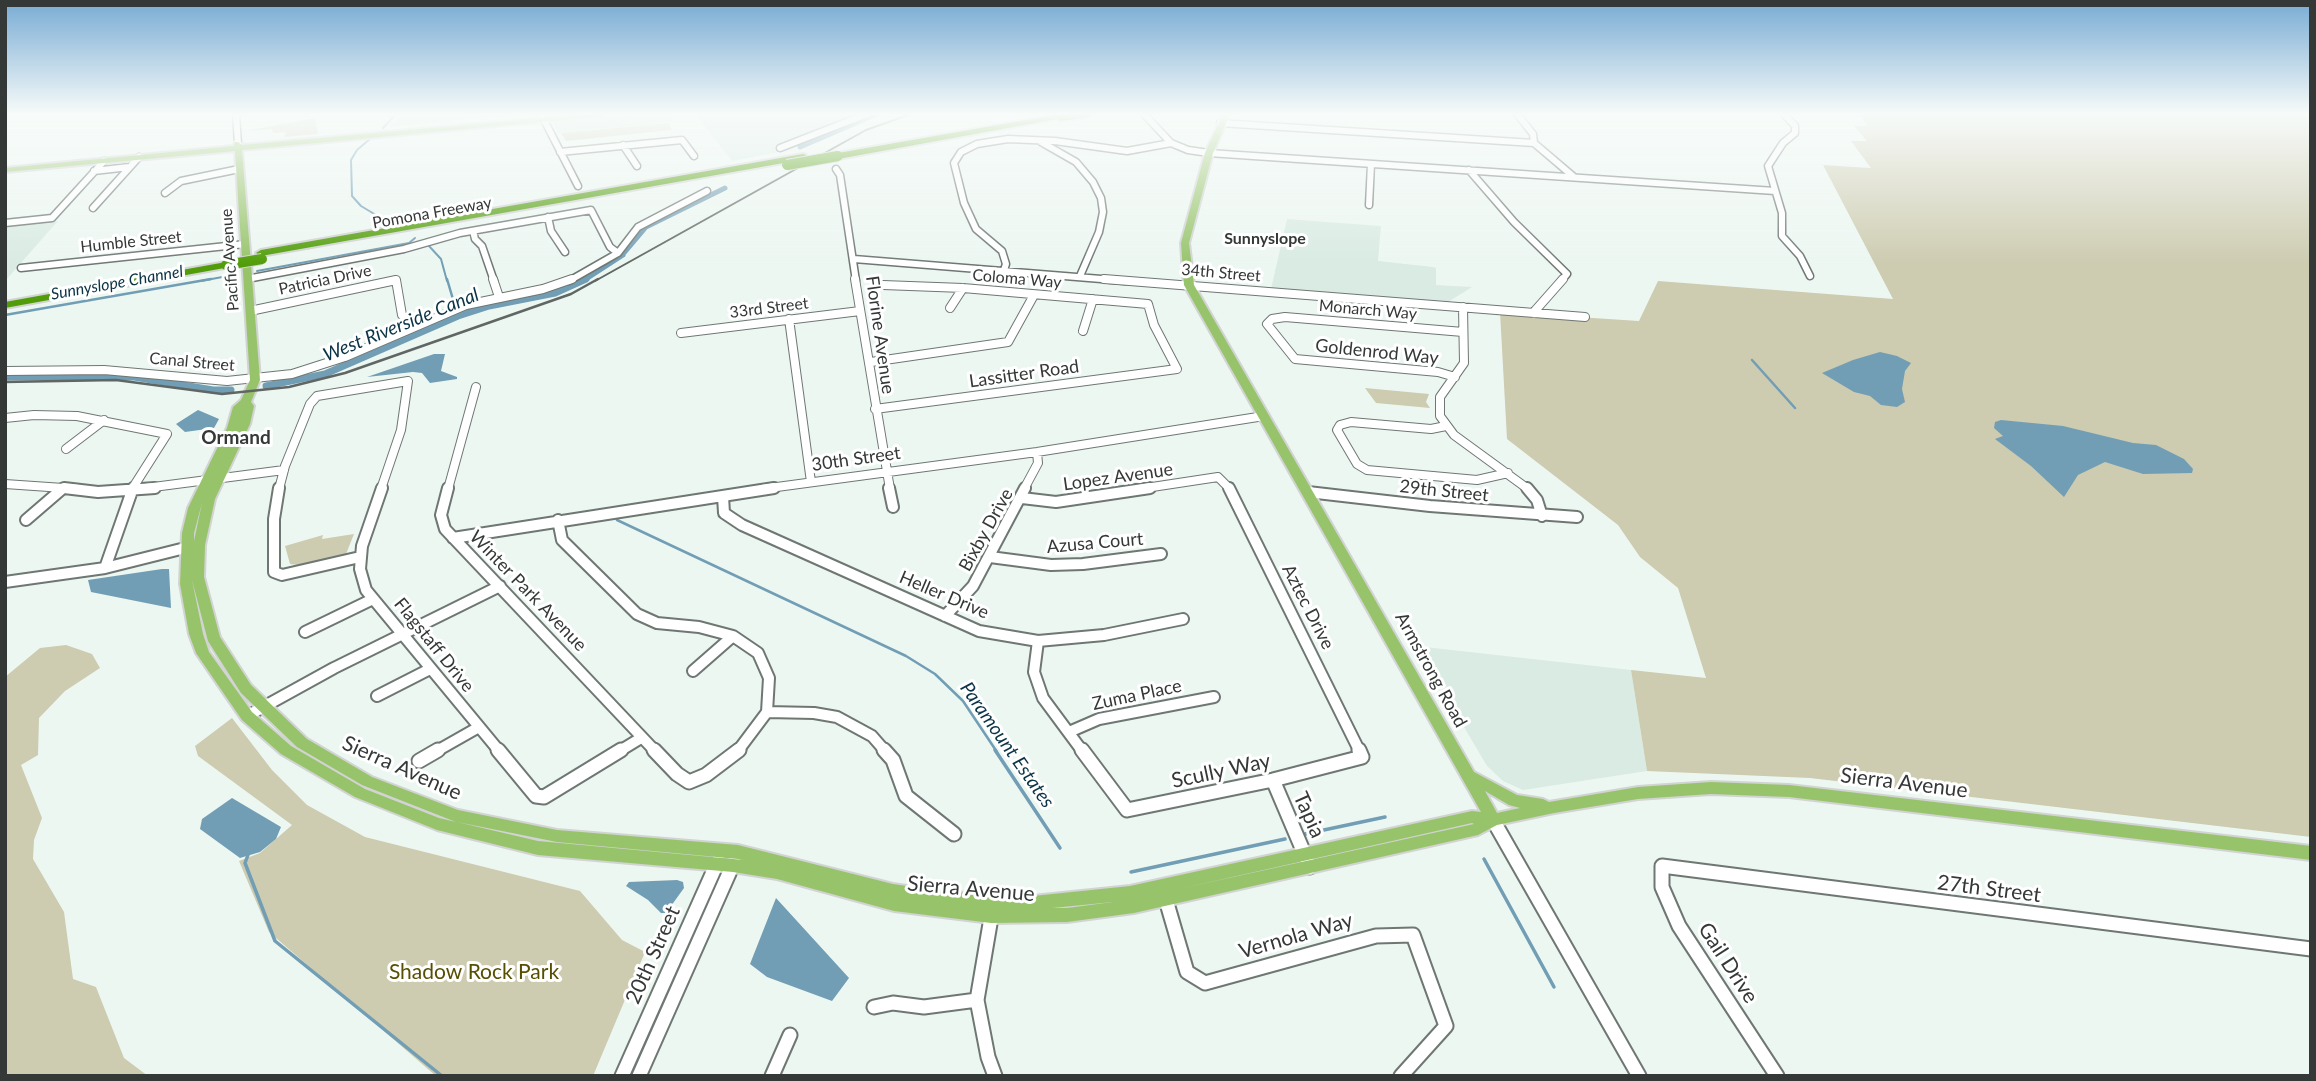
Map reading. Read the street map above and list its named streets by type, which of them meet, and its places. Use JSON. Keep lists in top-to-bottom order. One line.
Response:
{"streets":{"highway":["Pomona Freeway"],"main road":["Pacific Avenue","Armstrong Road","Sierra Avenue"],"street":["Humble Street","34th Street","Coloma Way","Patricia Drive","33rd Street","Monarch Way","Florine Avenue","Goldenrod Way","Canal Street","Lassitter Road","30th Street","Lopez Avenue","29th Street","Bixby Drive","Azusa Court","Winter Park Avenue","Heller Drive","Aztec Drive","Flagstaff Drive","Zuma Place","Scully Way","Tapia","27th Street","Vernola Way","20th Street","Gail Drive"]},"crossings":[["Humble Street","Pacific Avenue"],["Pacific Avenue","Patricia Drive"],["Pacific Avenue","Canal Street"],["Pacific Avenue","Sierra Avenue"],["34th Street","Florine Avenue"],["34th Street","Armstrong Road"],["Coloma Way","Lassitter Road"],["Patricia Drive","Canal Street"],["33rd Street","Florine Avenue"],["Monarch Way","Goldenrod Way"],["Florine Avenue","Lassitter Road"],["Florine Avenue","30th Street"],["30th Street","Bixby Drive"],["30th Street","Winter Park Avenue"],["30th Street","Heller Drive"],["30th Street","Armstrong Road"],["Lopez Avenue","Bixby Drive"],["Lopez Avenue","Aztec Drive"],["29th Street","Armstrong Road"],["Bixby Drive","Azusa Court"],["Bixby Drive","Heller Drive"],["Winter Park Avenue","Flagstaff Drive"],["Aztec Drive","Scully Way"],["Armstrong Road","Sierra Avenue"],["Zuma Place","Scully Way"],["Sierra Avenue","Tapia"],["Sierra Avenue","Vernola Way"],["Sierra Avenue","20th Street"],["Scully Way","Tapia"],["27th Street","Gail Drive"]],"districts":["Sunnyslope","Ormand"],"water":["Sunnyslope Channel","West Riverside Canal","Paramount Estates"],"parks":["Shadow Rock Park"]}
